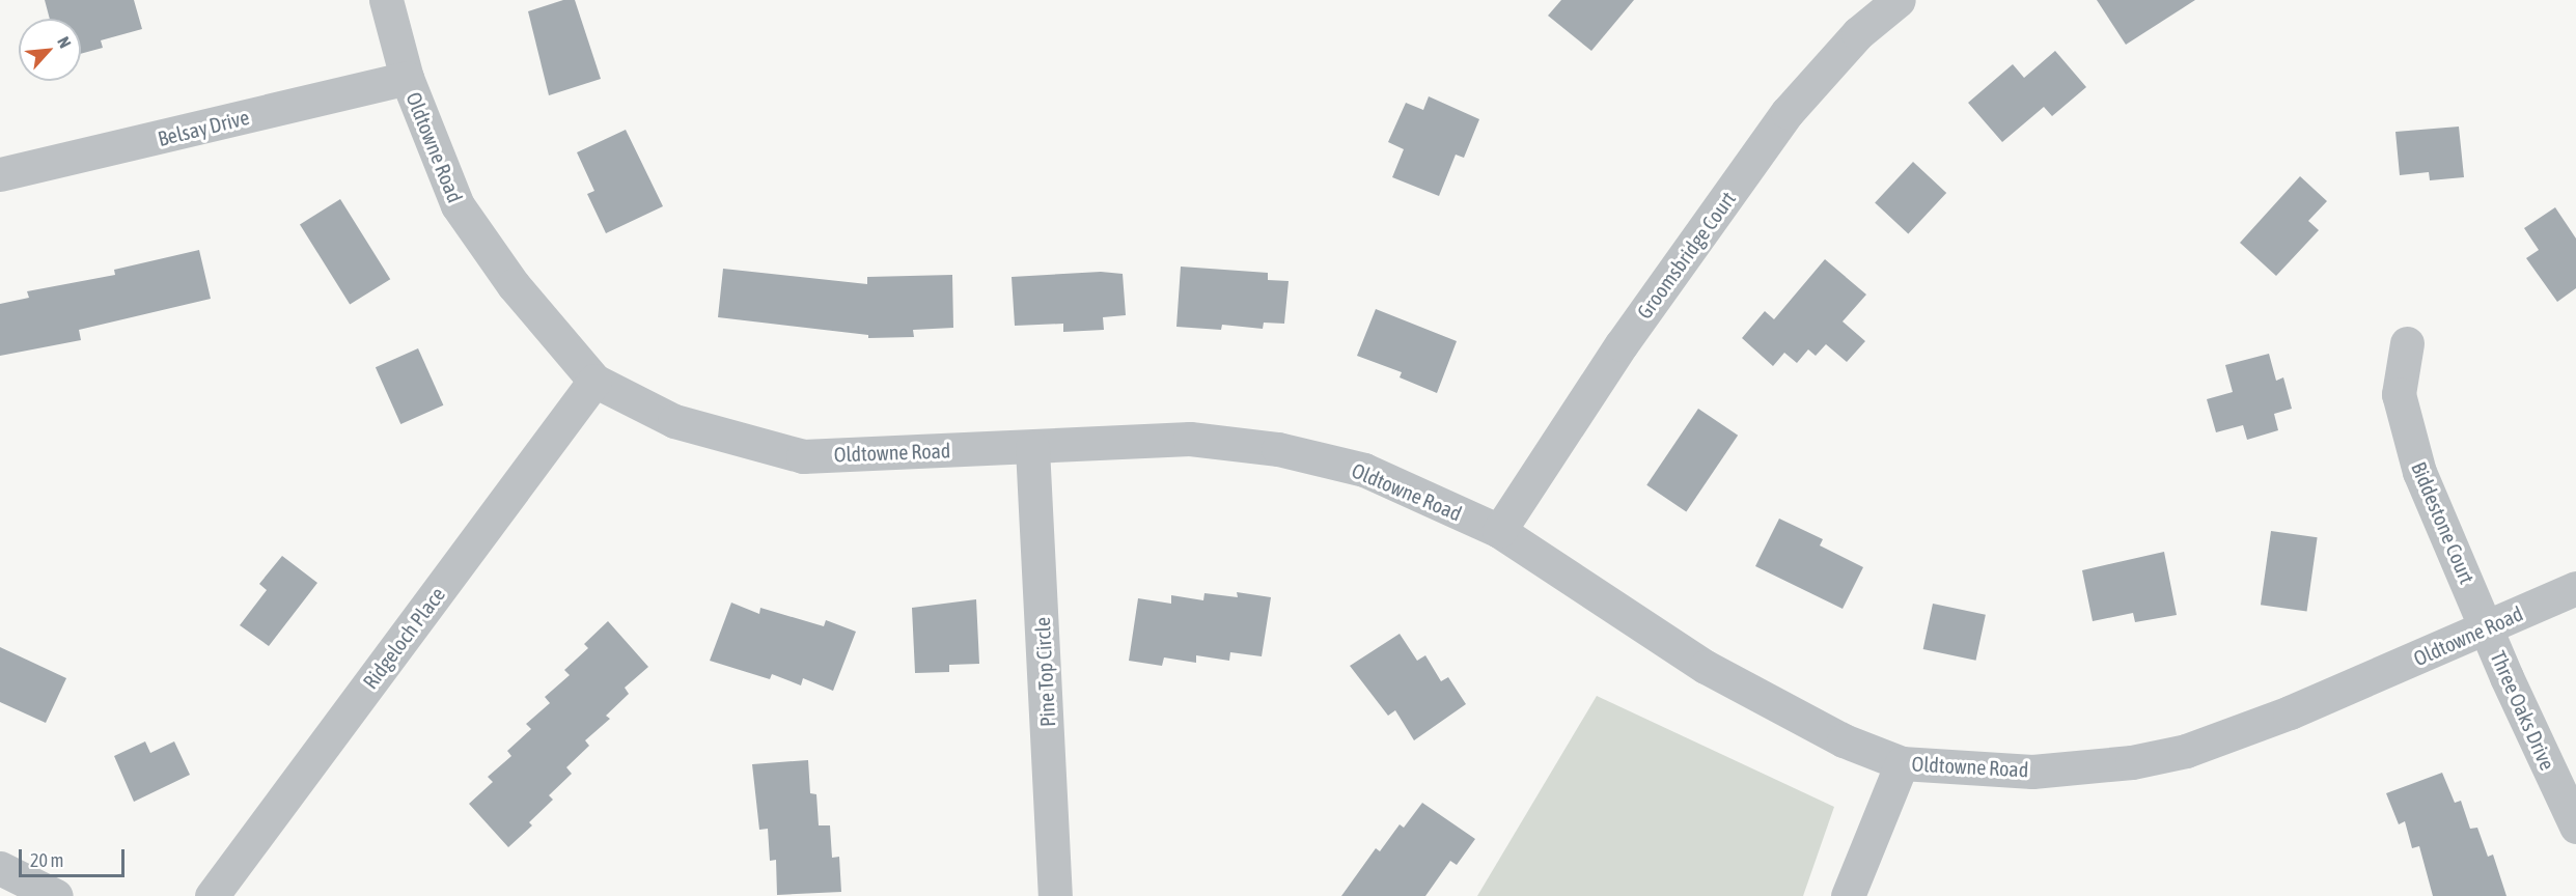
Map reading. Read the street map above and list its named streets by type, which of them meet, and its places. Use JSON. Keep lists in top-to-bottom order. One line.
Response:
{"streets":{"street":["Belsay Drive","Oldtowne Road","Groomsbridge Court","Biddestone Court","Ridgeloch Place","Pine Top Circle","Three Oaks Drive"]},"crossings":[["Belsay Drive","Oldtowne Road"],["Oldtowne Road","Groomsbridge Court"],["Oldtowne Road","Biddestone Court"],["Oldtowne Road","Ridgeloch Place"],["Oldtowne Road","Pine Top Circle"],["Oldtowne Road","Three Oaks Drive"],["Biddestone Court","Three Oaks Drive"]],"scale_bar":"20 m","north":"top right"}
